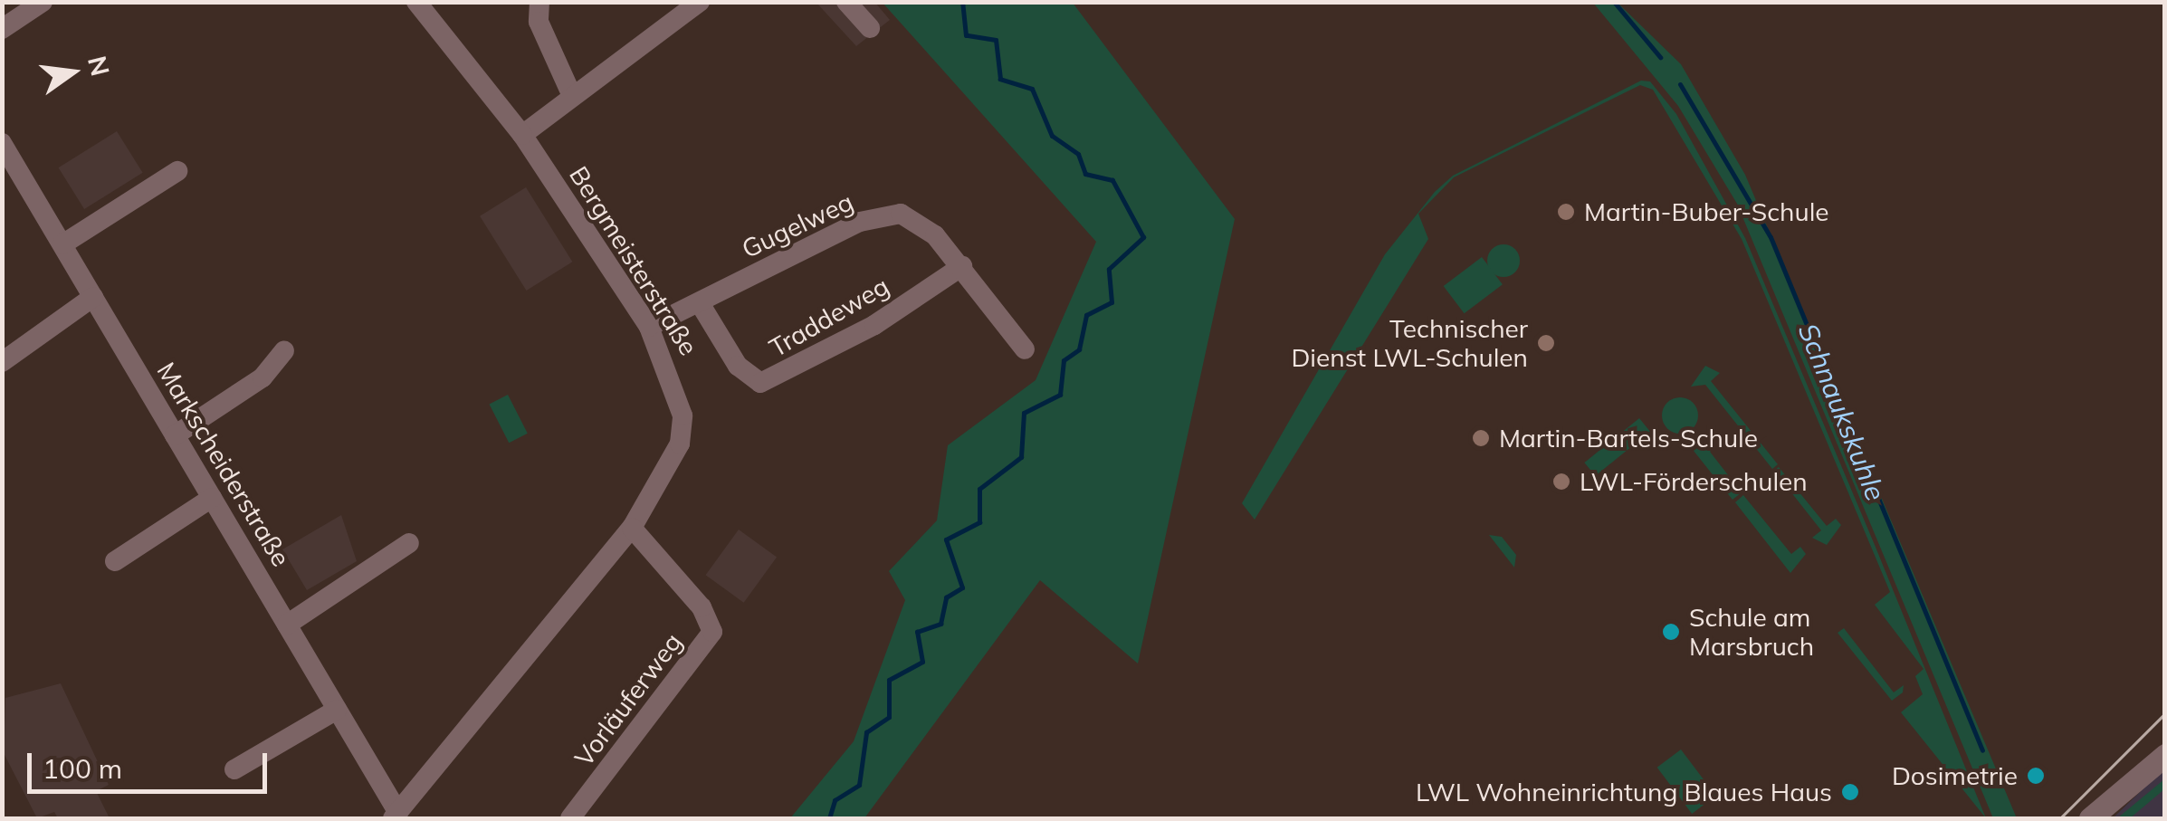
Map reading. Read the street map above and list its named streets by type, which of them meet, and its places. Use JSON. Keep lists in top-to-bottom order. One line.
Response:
{"streets":{"street":["Gugelweg","Bergmeisterstraße","Traddeweg","Markscheiderstraße","Vorläuferweg"]},"crossings":[["Gugelweg","Bergmeisterstraße"],["Gugelweg","Traddeweg"],["Bergmeisterstraße","Markscheiderstraße"],["Bergmeisterstraße","Vorläuferweg"]],"water":["Schnaukskuhle"],"places":["Martin-Buber-Schule","Technischer Dienst LWL-Schulen","Martin-Bartels-Schule","LWL-Förderschulen","Schule am Marsbruch","Dosimetrie","LWL Wohneinrichtung Blaues Haus"],"scale_bar":"100 m","north":"right"}
